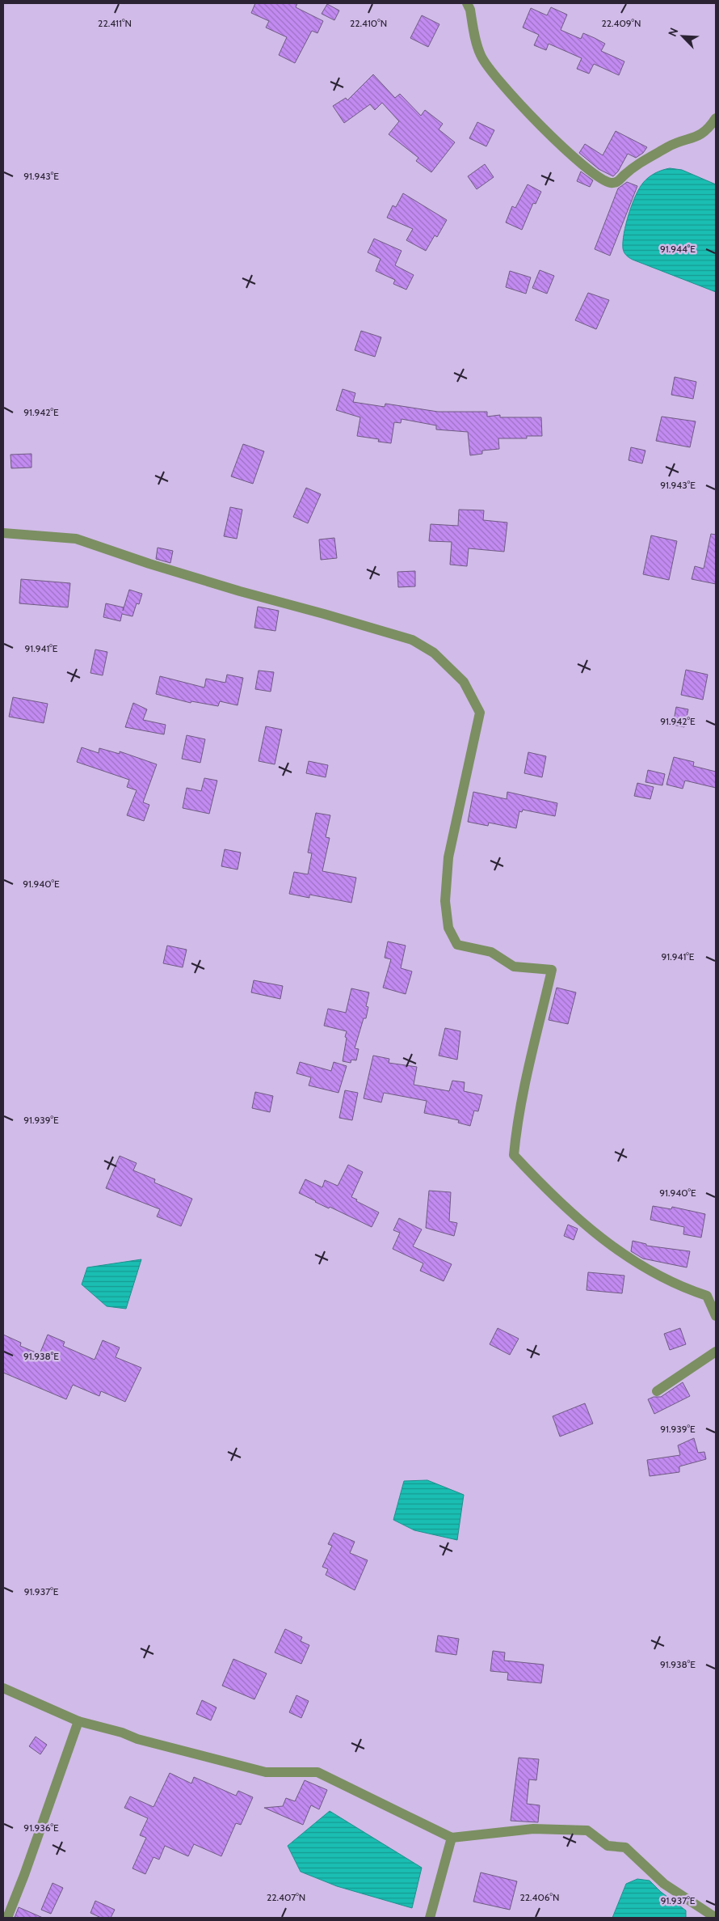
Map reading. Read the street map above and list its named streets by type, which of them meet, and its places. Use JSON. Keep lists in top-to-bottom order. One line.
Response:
{"north":"top left","coordinates":["22.411°N","22.410°N","22.409°N","91.943°E","91.944°E","91.942°E","91.941°E","91.940°E","91.939°E","91.938°E","91.937°E","91.936°E","22.407°N","22.406°N"]}
